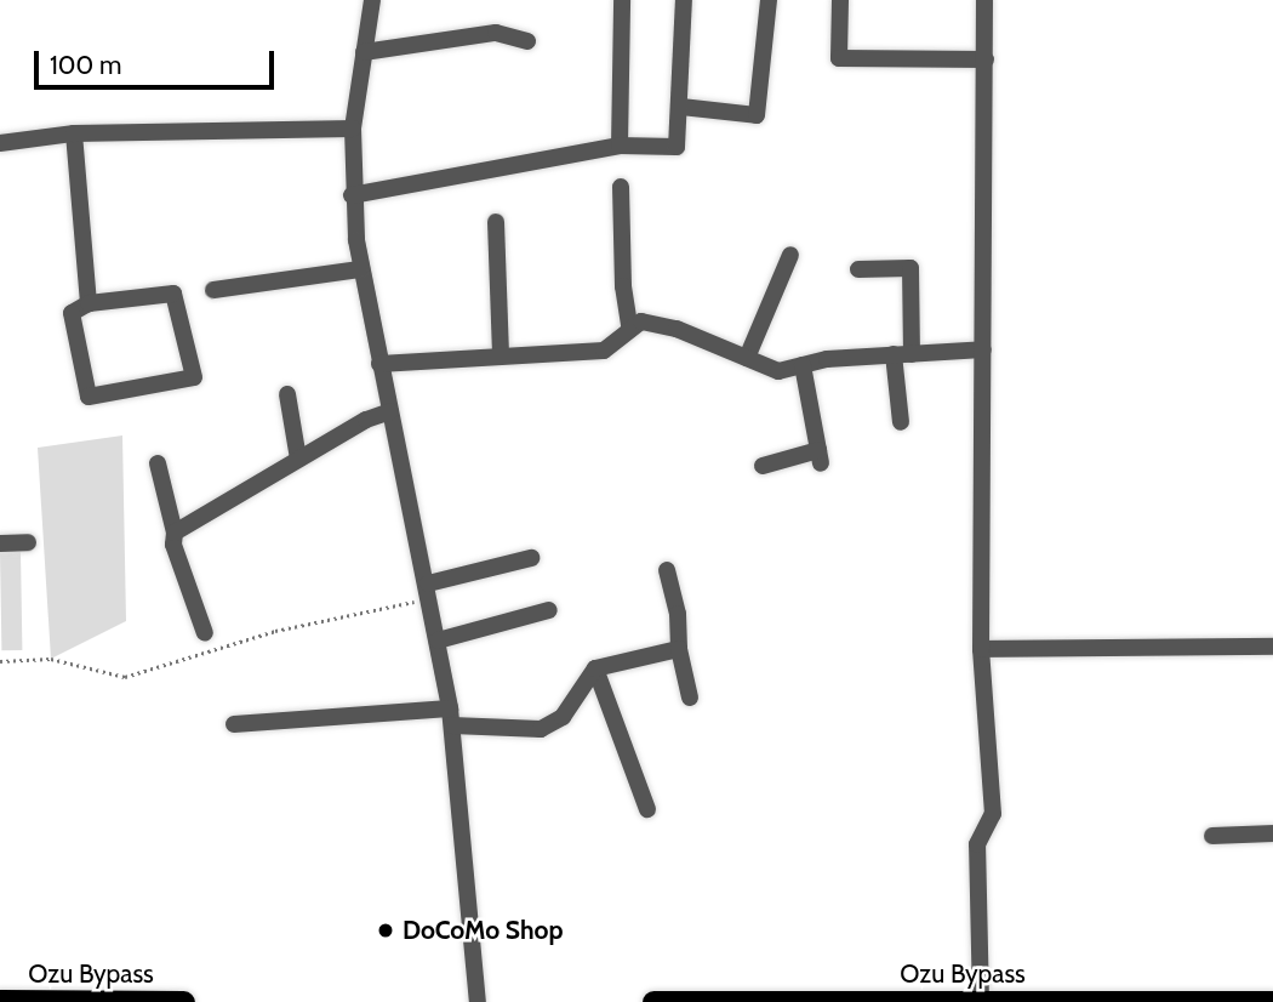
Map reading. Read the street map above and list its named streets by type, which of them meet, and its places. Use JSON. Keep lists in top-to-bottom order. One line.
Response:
{"streets":{"highway":["Ozu Bypass"]},"places":["DoCoMo Shop"],"scale_bar":"100 m"}
